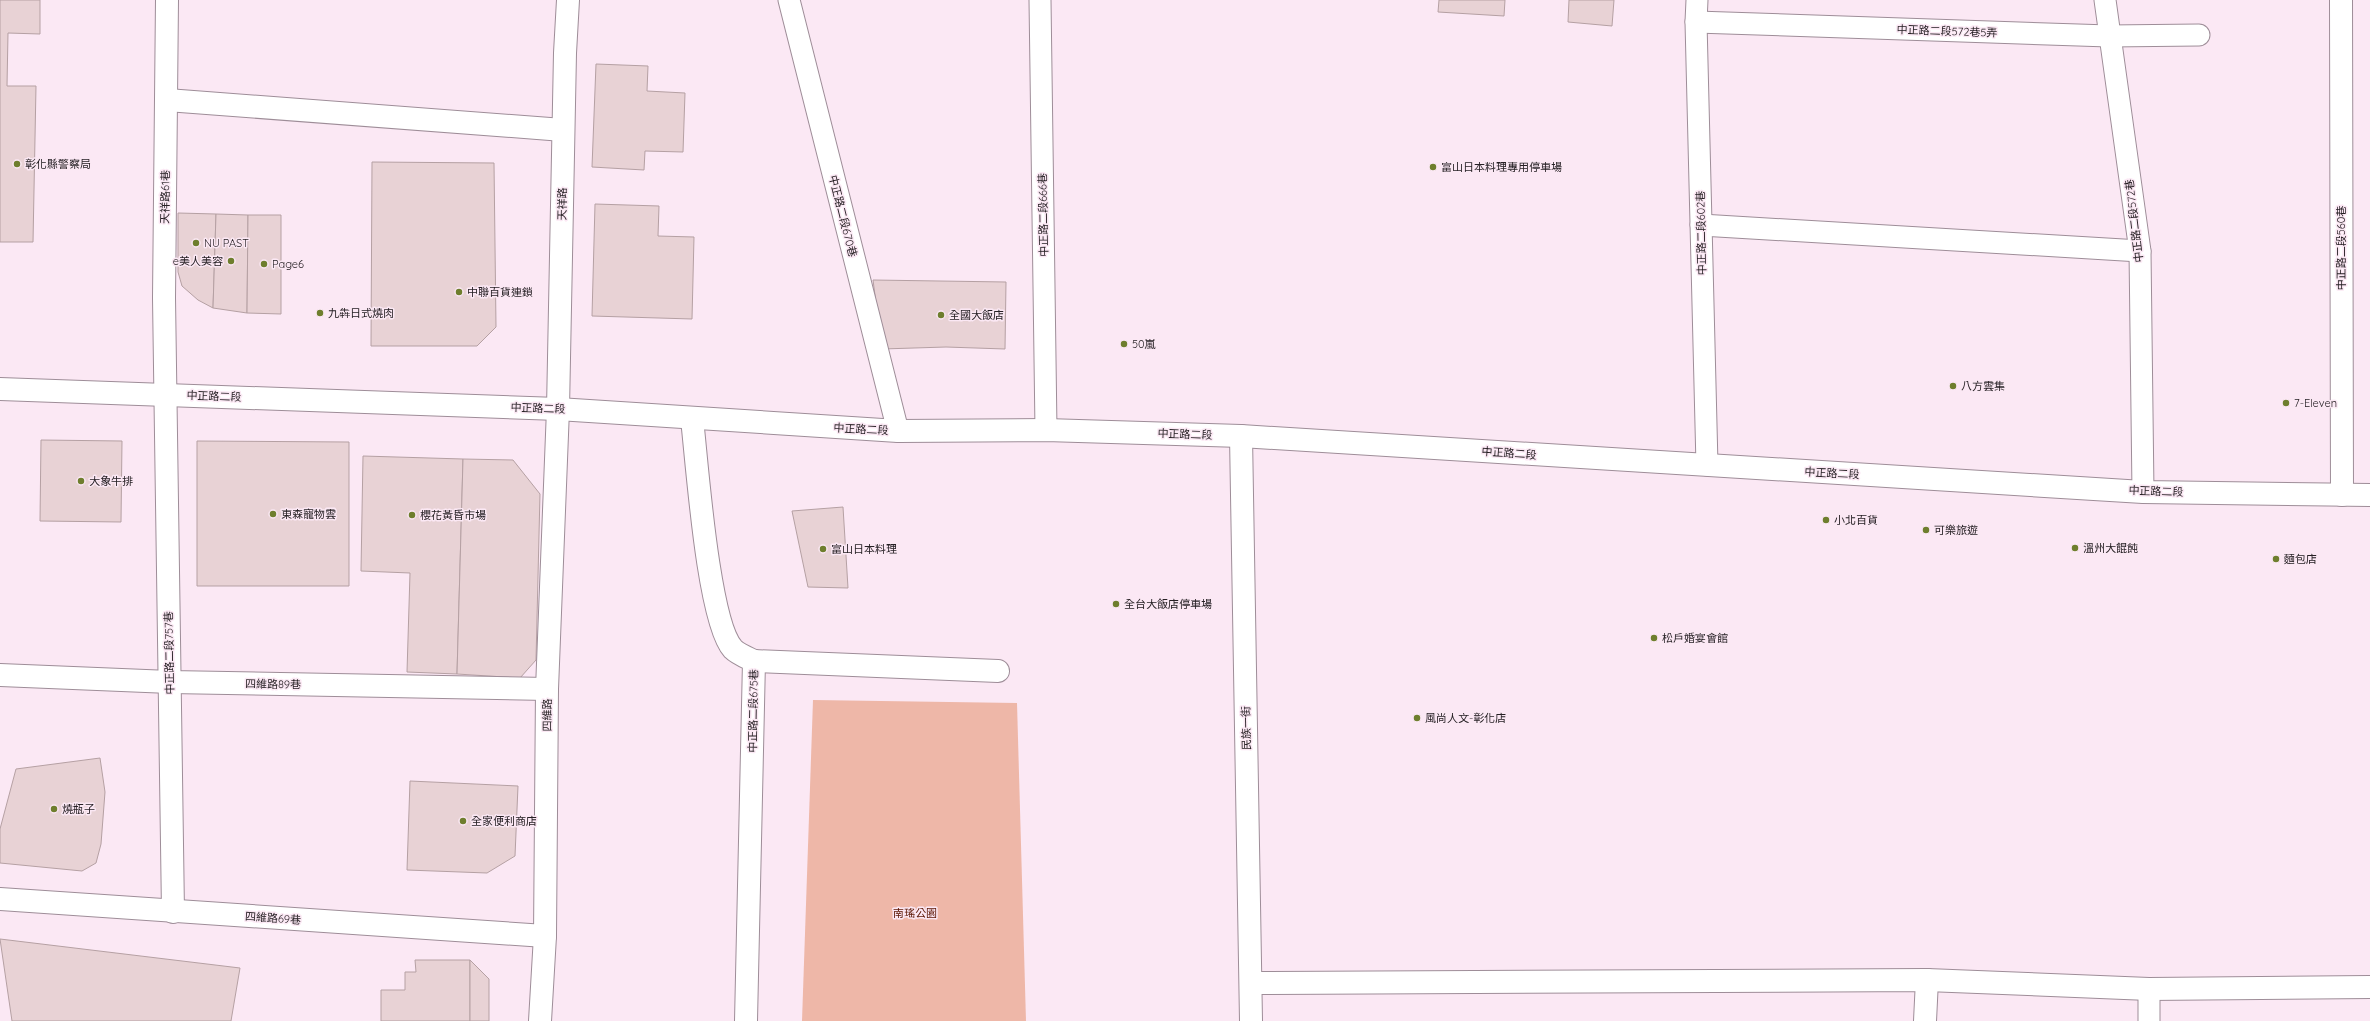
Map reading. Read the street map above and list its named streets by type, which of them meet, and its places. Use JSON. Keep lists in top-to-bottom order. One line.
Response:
{"streets":{"street":["天祥路61巷","天祥路","中正路二段560巷","中正路二段","中正路二段757巷","四維路89巷","中正路二段675巷","四維路","民族一街","四維路69巷"],"lane":["中正路二段572巷5弄","中正路二段666巷","中正路二段670巷","中正路二段572巷","中正路二段602巷"]},"crossings":[["中正路二段572巷5弄","中正路二段572巷"],["中正路二段572巷5弄","中正路二段602巷"],["天祥路61巷","中正路二段"],["天祥路61巷","中正路二段757巷"],["天祥路","中正路二段"],["天祥路","四維路"],["中正路二段666巷","中正路二段"],["中正路二段670巷","中正路二段"],["中正路二段572巷","中正路二段"],["中正路二段602巷","中正路二段"],["中正路二段560巷","中正路二段"],["中正路二段","中正路二段757巷"],["中正路二段","中正路二段675巷"],["中正路二段","四維路"],["中正路二段","民族一街"],["中正路二段757巷","四維路89巷"],["中正路二段757巷","四維路69巷"],["四維路89巷","四維路"],["四維路","四維路69巷"]],"parks":["南瑤公園"],"places":["彰化縣警察局","富山日本料理專用停車場","NU PAST","e美人美容","Page6","中聯百貨連鎖","九犇日式燒肉","全國大飯店","50嵐","八方雲集","7-Eleven","大象牛排","東森寵物雲","櫻花黃昏市場","小北百貨","可樂旅遊","溫州大餛飩","富山日本料理","麵包店","全台大飯店停車場","松戶婚宴會館","風尚人文-彰化店","燒瓶子","全家便利商店"]}
